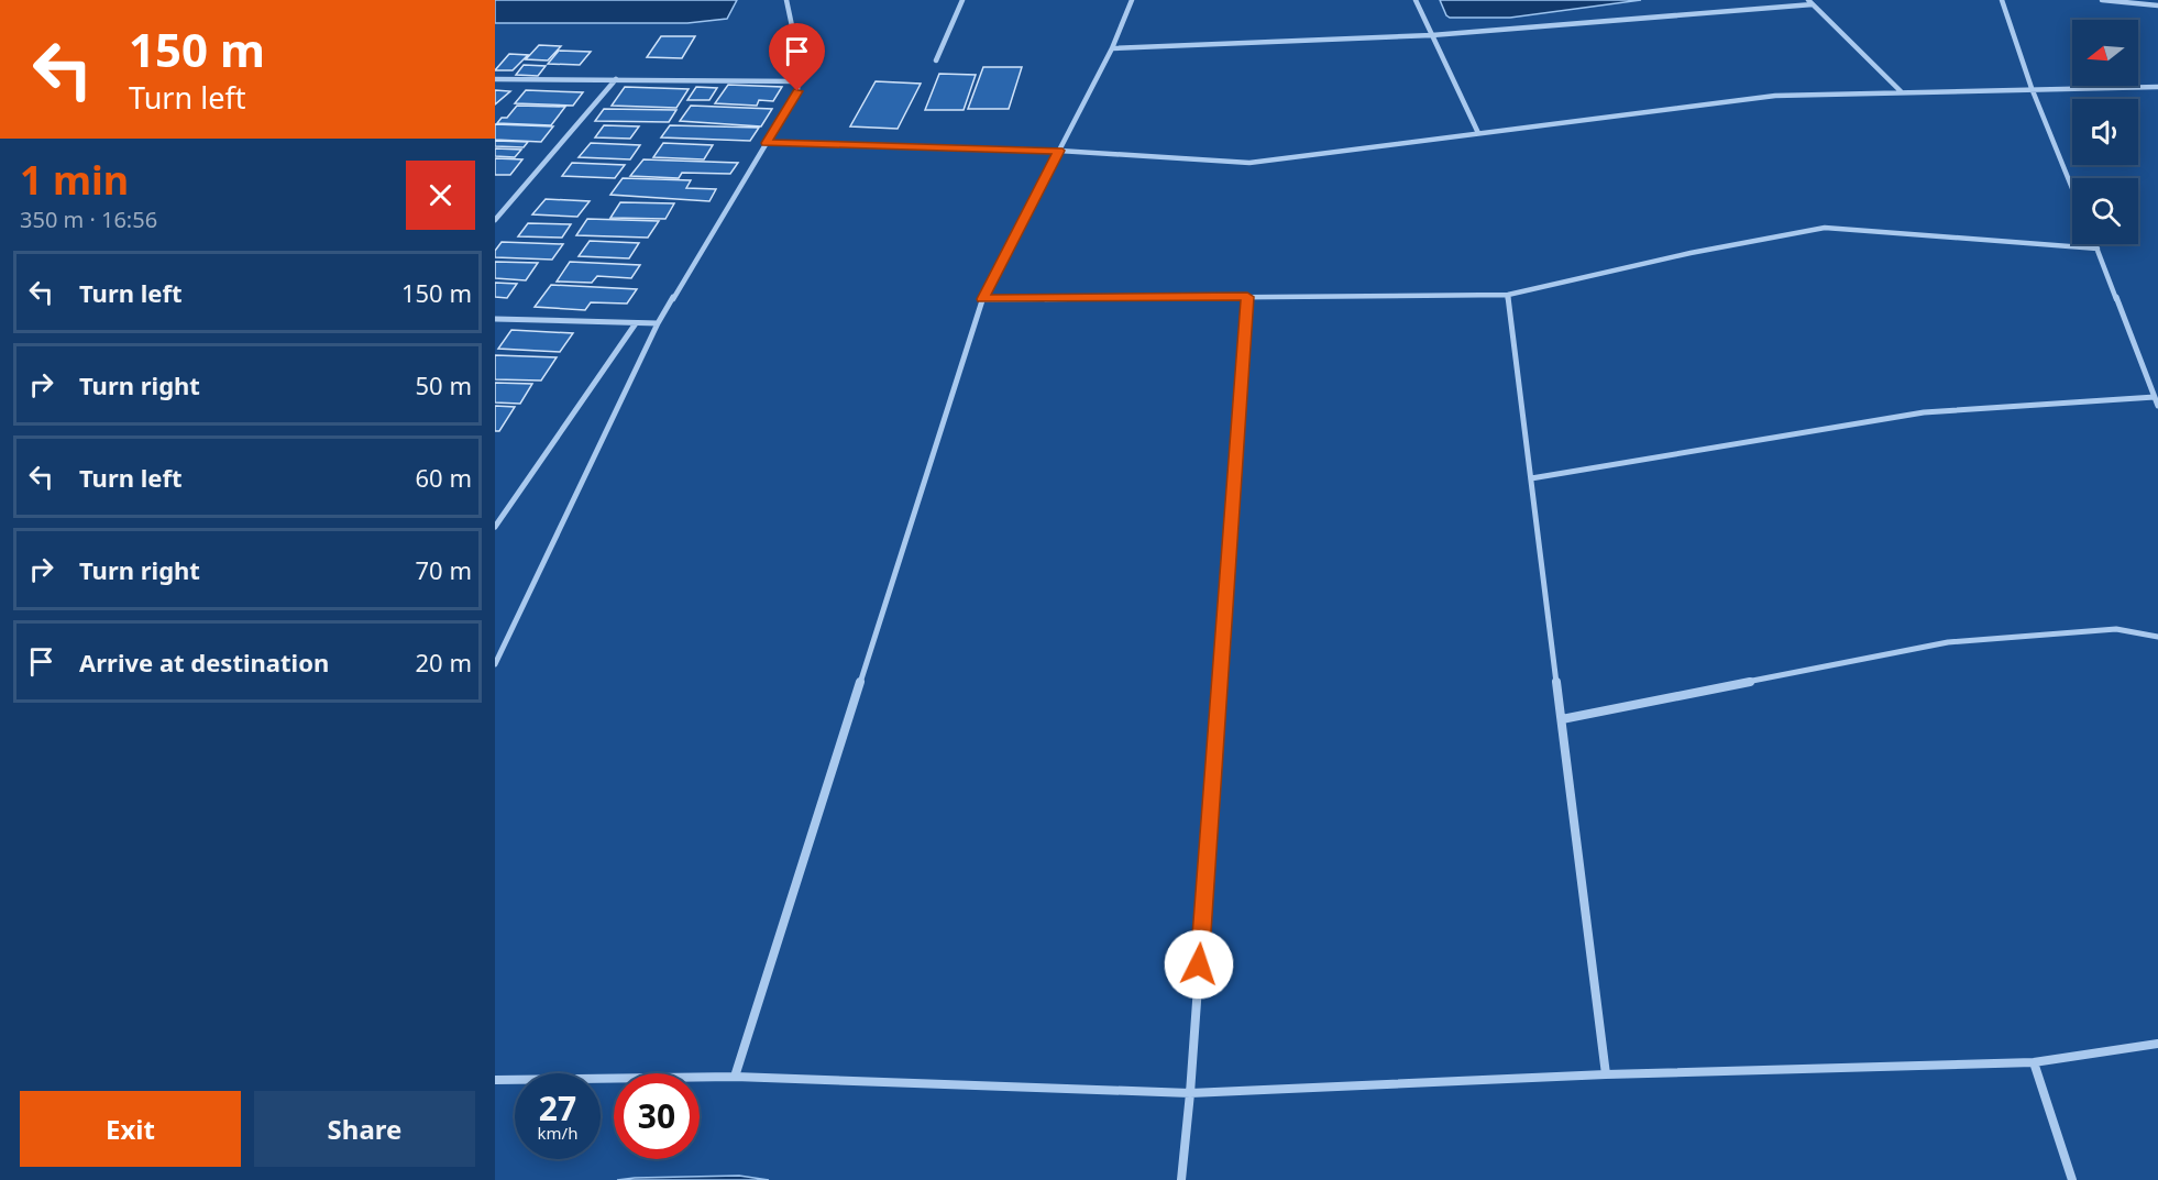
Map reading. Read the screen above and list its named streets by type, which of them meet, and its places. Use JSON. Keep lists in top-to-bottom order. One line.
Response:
{"north":"left","page":{"turn":["150 m","Turn left"],"heading":["1 min","350 m · 16:56"],"list":[{"name":"Turn left","value":"150 m"},{"name":"Turn right","value":"50 m"},{"name":"Turn left","value":"60 m"},{"name":"Turn right","value":"70 m"},{"name":"Arrive at destination","value":"20 m"}],"speed":"27 km/h","limit":"30","buttons":["Exit","Share"]}}
